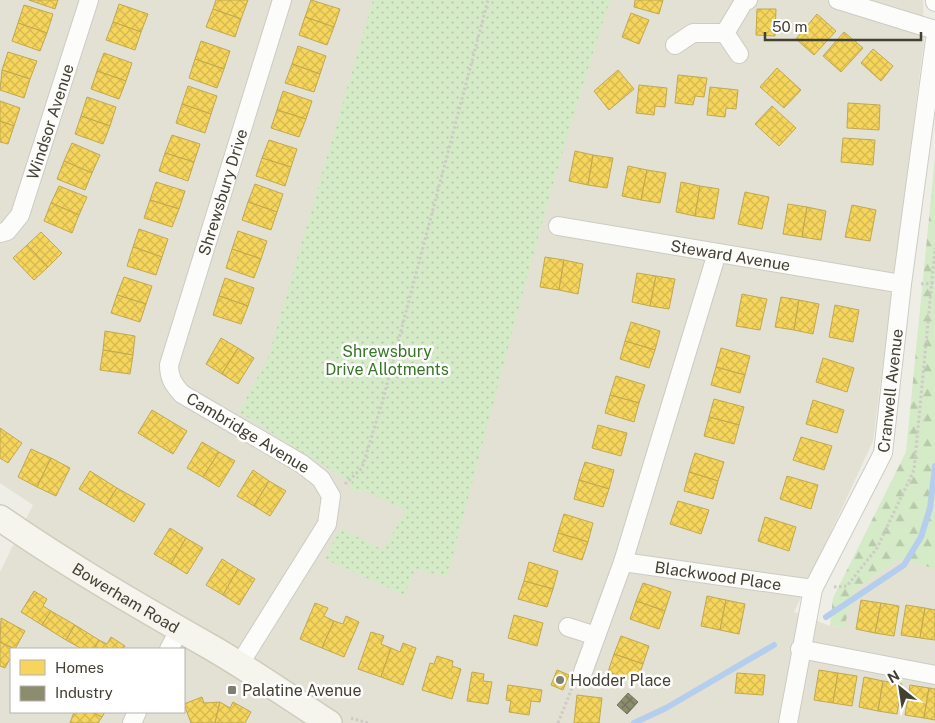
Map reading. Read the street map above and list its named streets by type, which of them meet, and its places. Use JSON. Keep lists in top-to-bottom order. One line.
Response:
{"streets":{"street":["Windsor Avenue","Shrewsbury Drive","Steward Avenue","Cranwell Avenue","Cambridge Avenue","Blackwood Place","Bowerham Road"]},"crossings":[["Shrewsbury Drive","Cambridge Avenue"],["Steward Avenue","Cranwell Avenue"],["Cranwell Avenue","Blackwood Place"]],"parks":["Shrewsbury Drive Allotments"],"places":{"other":["Hodder Place"],"transit":["Palatine Avenue"]},"legend":["Homes","Industry"],"scale_bar":"50 m","north":"top left"}
